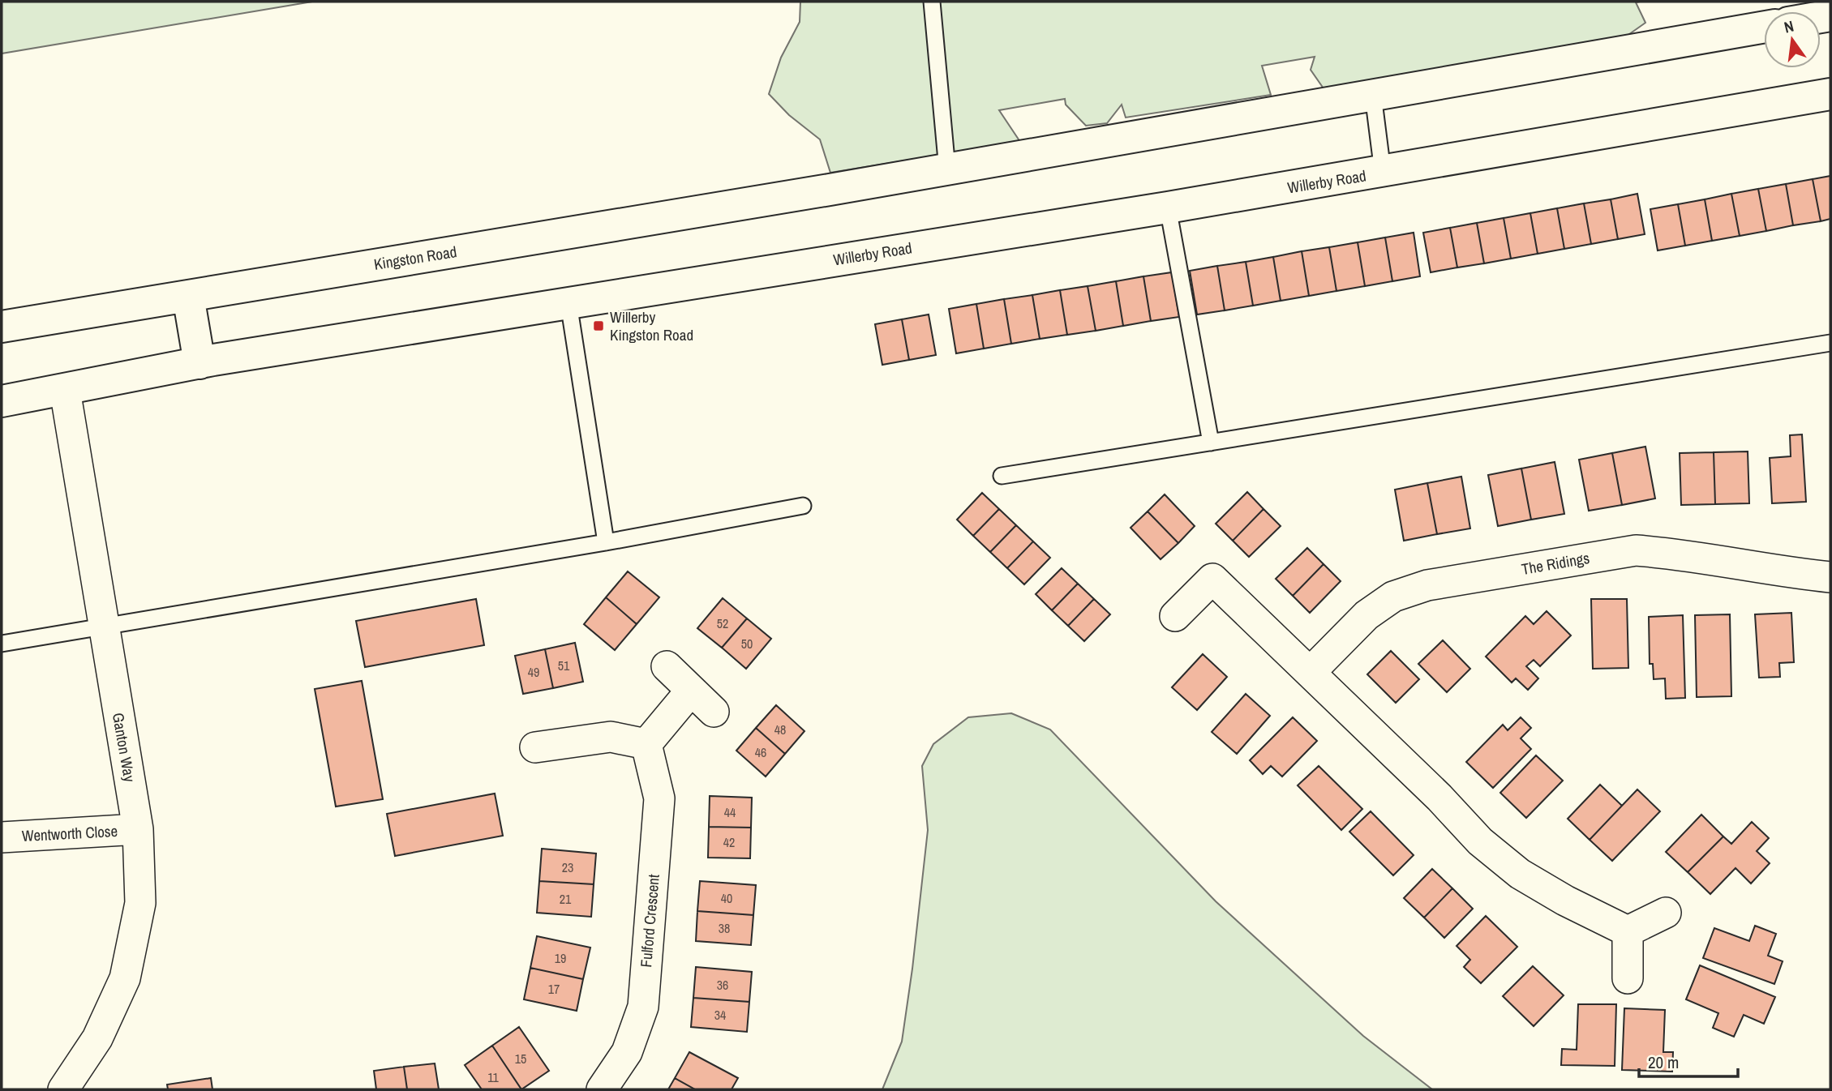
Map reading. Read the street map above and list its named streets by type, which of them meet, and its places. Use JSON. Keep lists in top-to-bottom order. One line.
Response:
{"streets":{"street":["Willerby Road","Kingston Road","The Ridings","Ganton Way","Wentworth Close","Fulford Crescent"]},"crossings":[["Ganton Way","Wentworth Close"]],"places":{"transit":["Willerby Kingston Road"]},"house_numbers":["52","50","51","49","48","46","44","42","23","40","21","38","19","36","17","34","15","11"],"scale_bar":"20 m","north":"top"}
